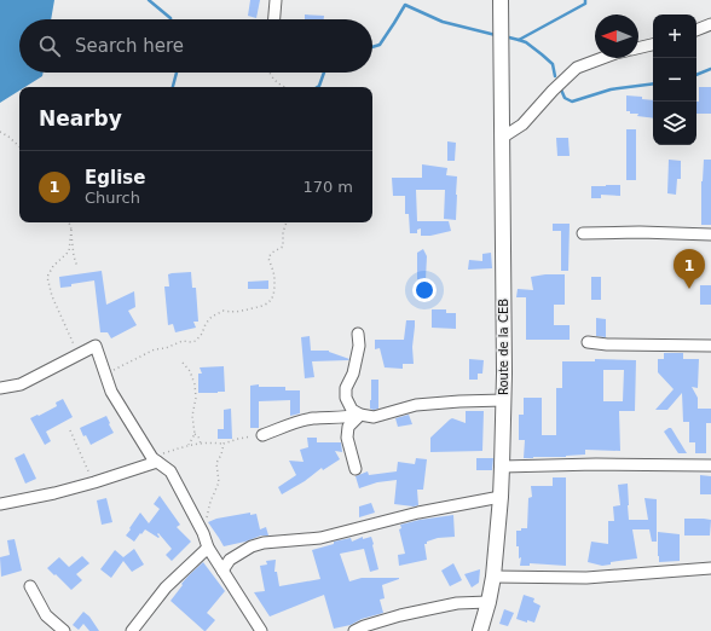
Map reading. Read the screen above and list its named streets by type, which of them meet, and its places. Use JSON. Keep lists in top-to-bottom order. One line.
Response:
{"streets":{"main road":["Route de la CEB"]},"north":"left","page":{"map_buttons":["+","−"],"search":"Search here","heading":"Nearby","list":[{"mark":"1","name":"Eglise","note":"Church","value":"170 m"}],"pins":"1"}}
